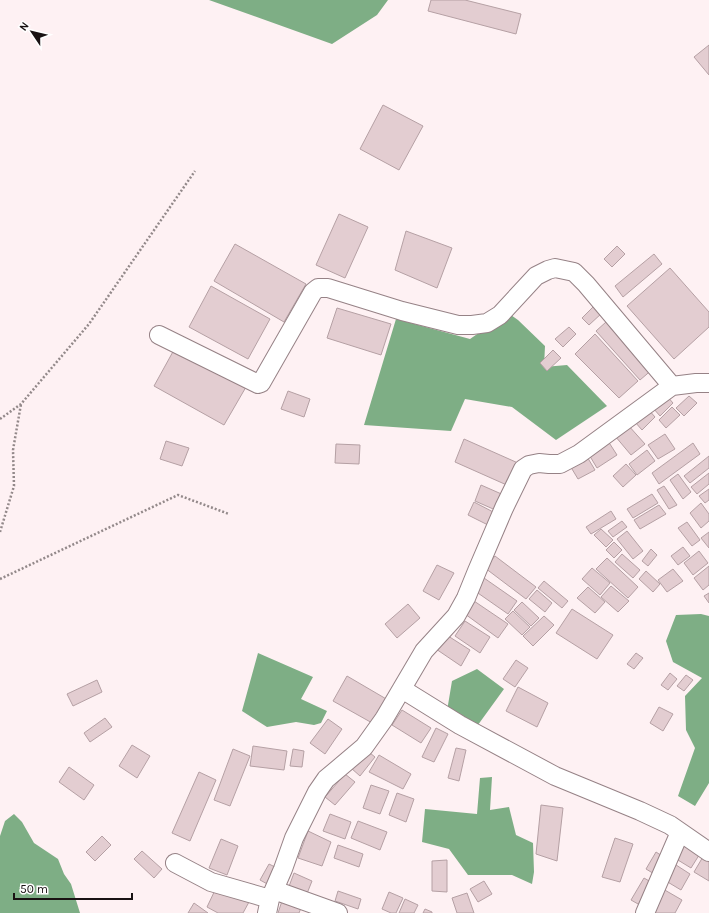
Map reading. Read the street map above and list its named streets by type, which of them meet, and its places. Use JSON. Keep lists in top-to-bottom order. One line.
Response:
{"scale_bar":"50 m","north":"top left"}
